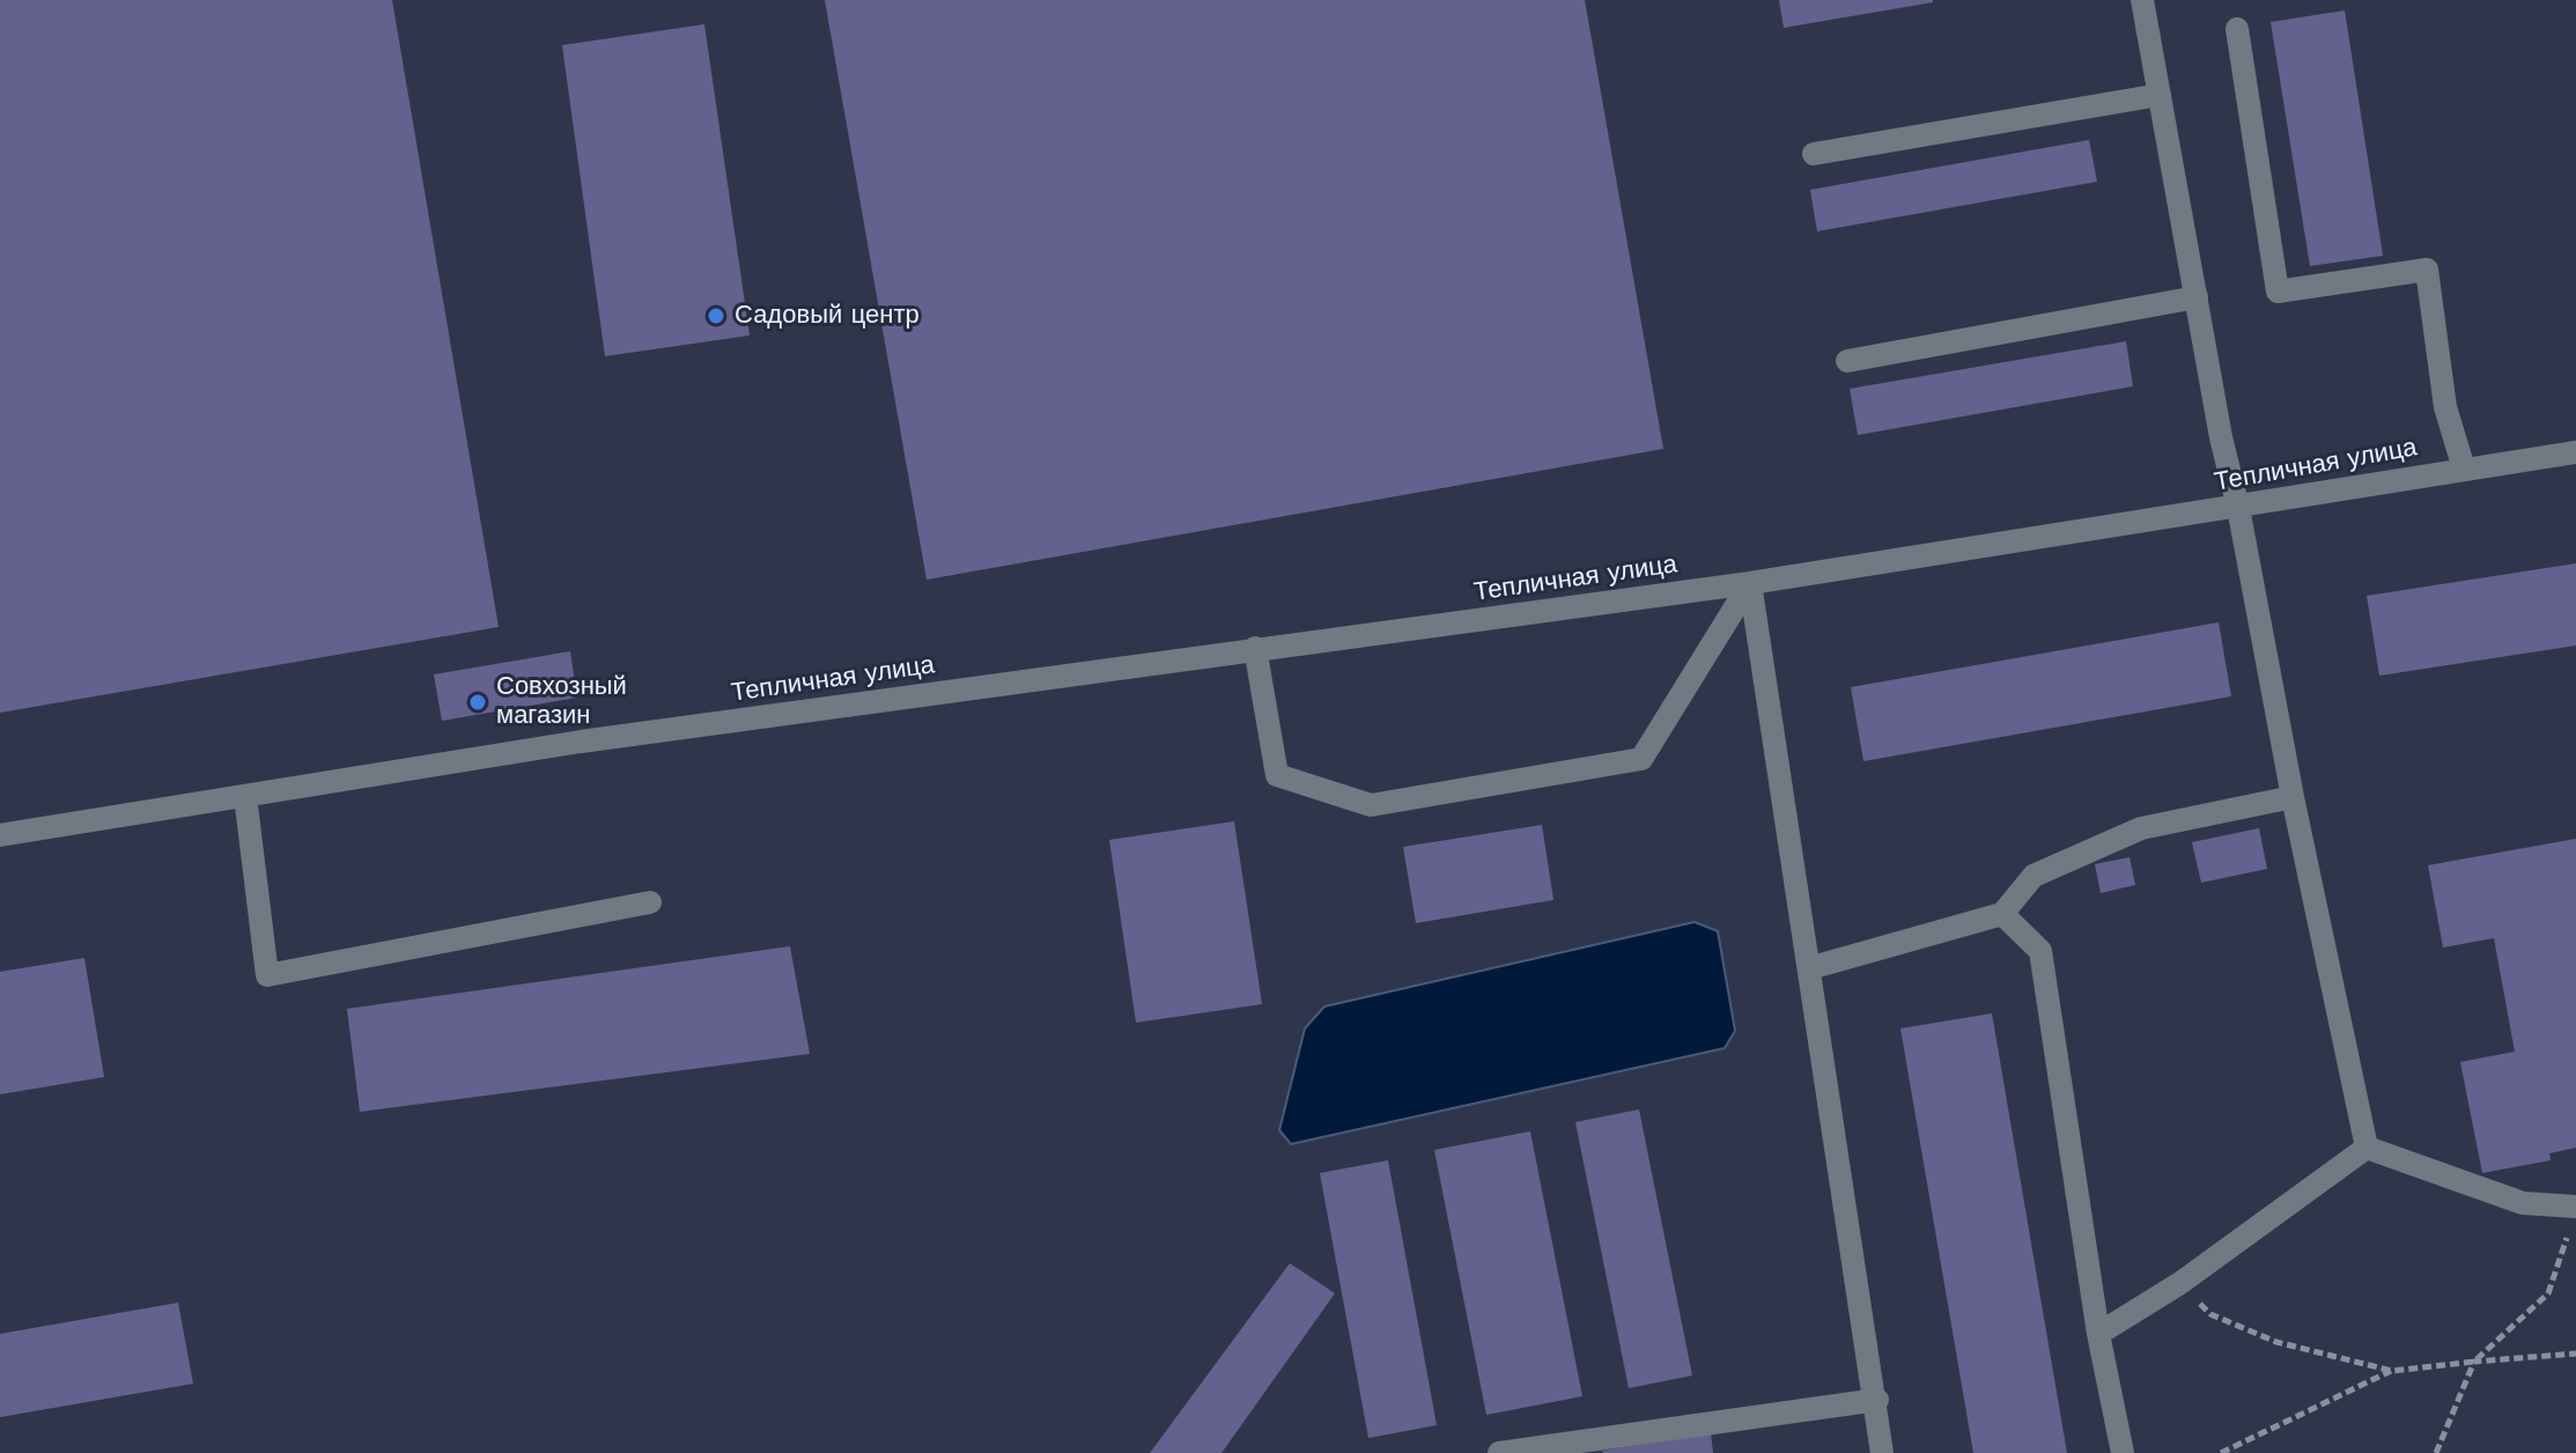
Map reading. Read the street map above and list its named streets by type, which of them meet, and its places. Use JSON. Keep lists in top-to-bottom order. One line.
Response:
{"streets":{"street":["Тепличная улица"]},"places":["Садовый центр","Совхозный магазин"]}
